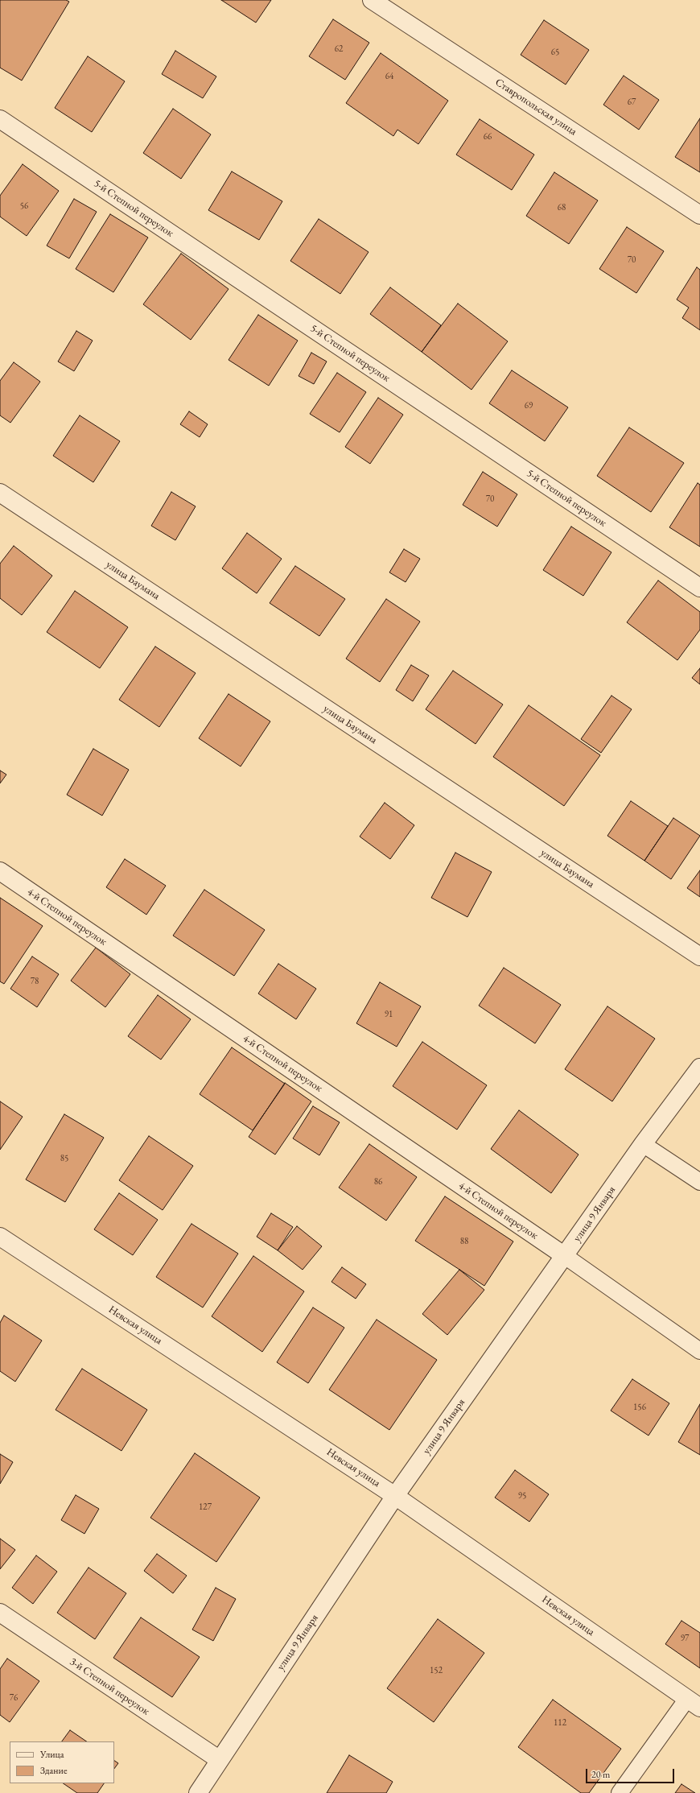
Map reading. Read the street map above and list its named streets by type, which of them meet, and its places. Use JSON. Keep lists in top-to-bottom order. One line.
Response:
{"streets":{"street":["Ставропольская улица","5-й Степной переулок","улица Баумана","4-й Степной переулок","улица 9 Января","Невская улица","3-й Степной переулок"]},"crossings":[["4-й Степной переулок","улица 9 Января"],["улица 9 Января","Невская улица"],["улица 9 Января","3-й Степной переулок"]],"house_numbers":["62","65","64","67","66","56","68","70","69","70","78","91","85","86","88","156","95","127","97","152","76","112"],"legend":["Улица","Здание"],"scale_bar":"20 m"}
